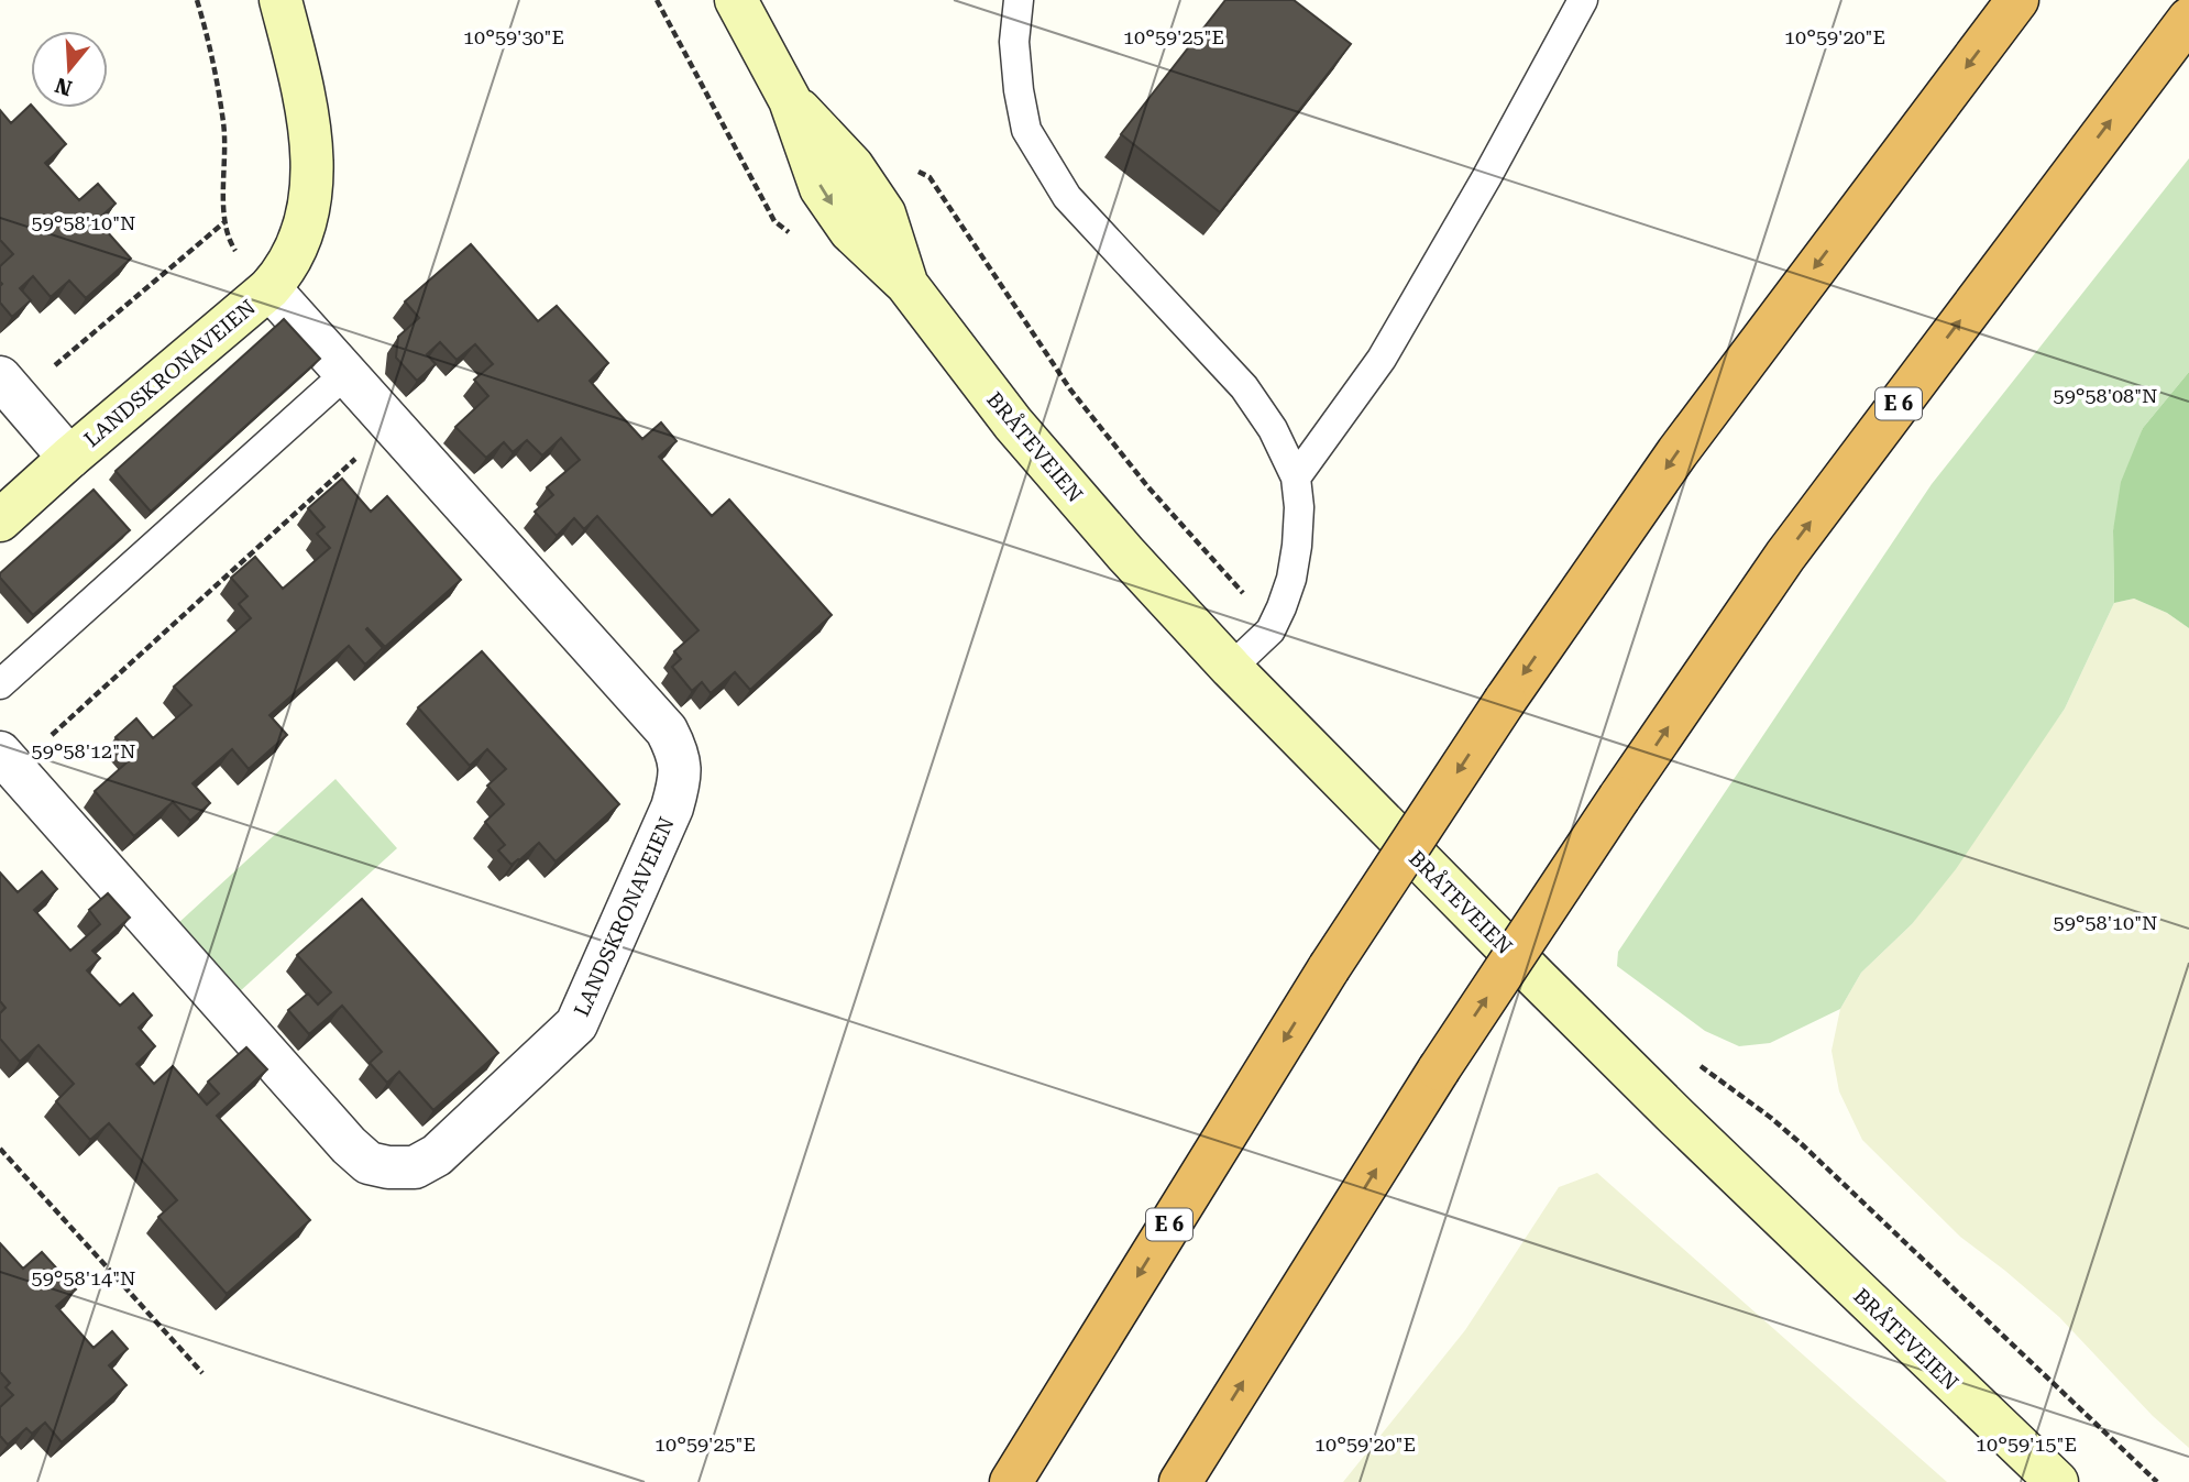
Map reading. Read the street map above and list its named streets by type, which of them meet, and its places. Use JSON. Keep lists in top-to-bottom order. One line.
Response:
{"streets":{"highway":["E 6"],"main road":["LANDSKRONAVEIEN","BRÅTEVEIEN"]},"north":"bottom","coordinates":["10°59'30\"E","10°59'25\"E","10°59'20\"E","59°58'10\"N","59°58'08\"N","59°58'12\"N","59°58'14\"N","10°59'15\"E"]}
